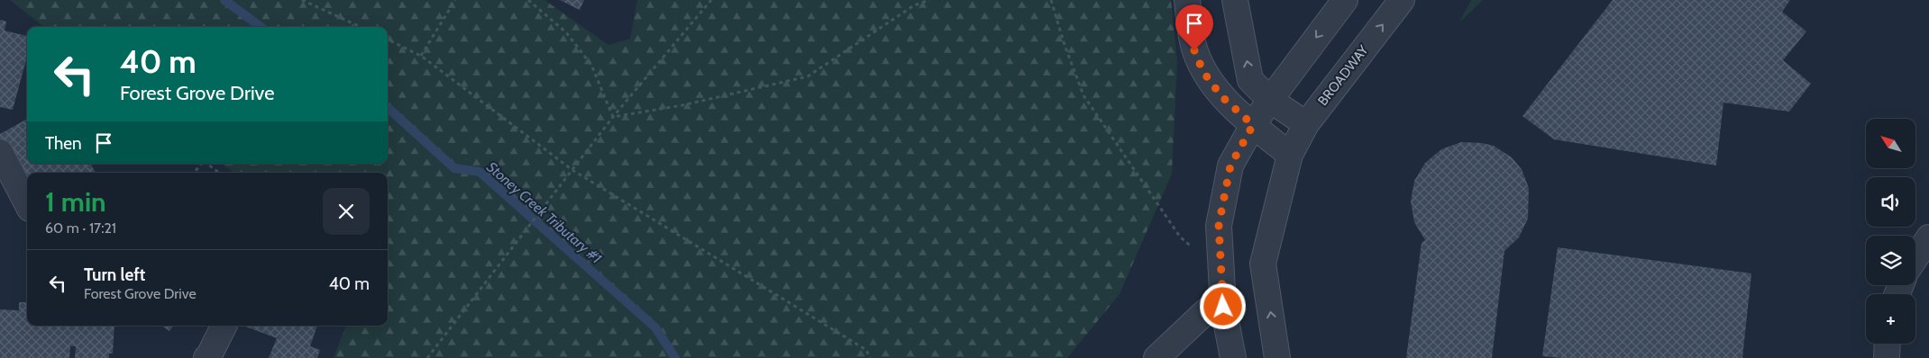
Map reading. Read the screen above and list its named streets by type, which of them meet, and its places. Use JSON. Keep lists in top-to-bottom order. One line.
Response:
{"streets":{"street":["BROADWAY"]},"water":["Stoney Creek Tributary #1"],"north":"top left","page":{"turn":["40 m","Forest Grove Drive"],"map_buttons":"+","then":"Then","heading":["1 min","60 m · 17:21"],"list":[{"name":"Turn left","note":"Forest Grove Drive","value":"40 m"}]}}
